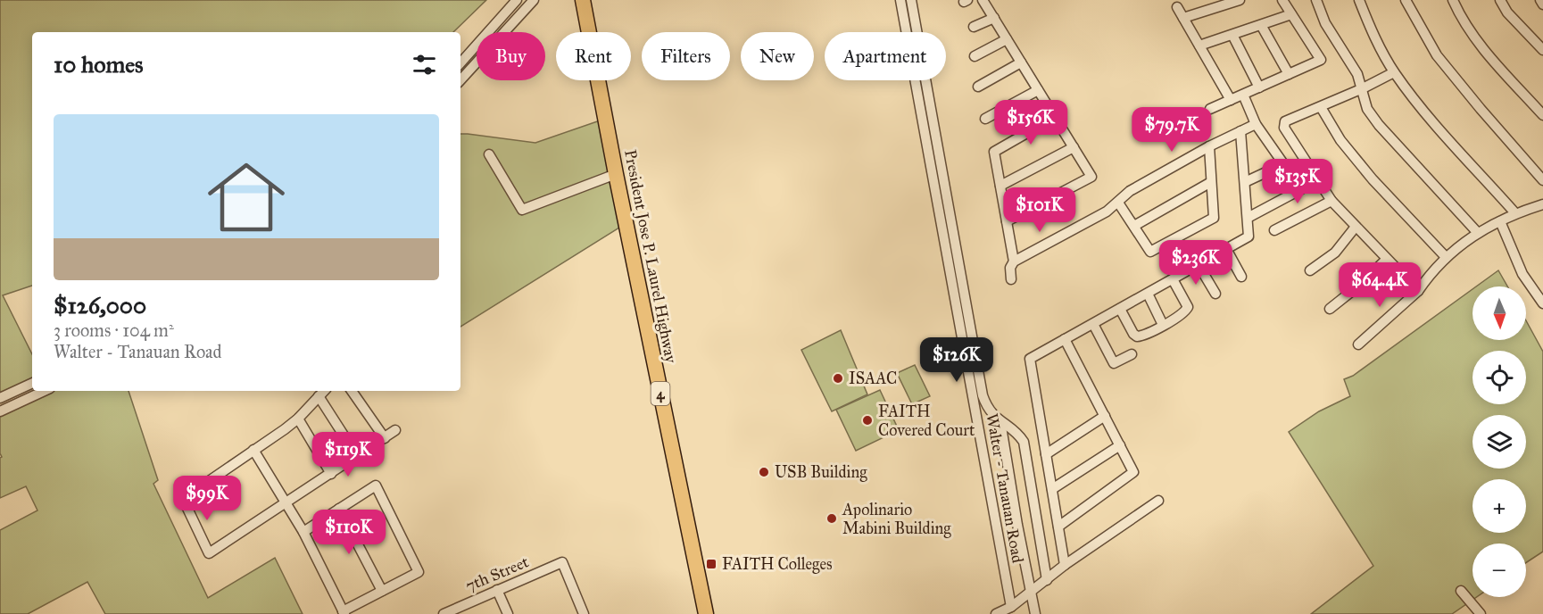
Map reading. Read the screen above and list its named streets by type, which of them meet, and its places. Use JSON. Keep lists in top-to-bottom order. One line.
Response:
{"streets":{"highway":["President Jose P. Laurel Highway","4"],"street":["Walter - Tanauan Road","7th Street"]},"places":{"other":["ISAAC","FAITH Covered Court","USB Building","Apolinario Mabini Building"],"transit":["FAITH Colleges"]},"north":"bottom","page":{"chip":["Buy","Rent","Filters","New","Apartment"],"heading":"10 homes","list":[{"name":"$126,000","note":"3 rooms · 104 m² · Walter - Tanauan Road"}],"price":["$156K","$79.7K","$135K","$101K","$236K","$64.4K","$126K","$119K","$99K","$110K"],"map_buttons":["+","−"]}}
